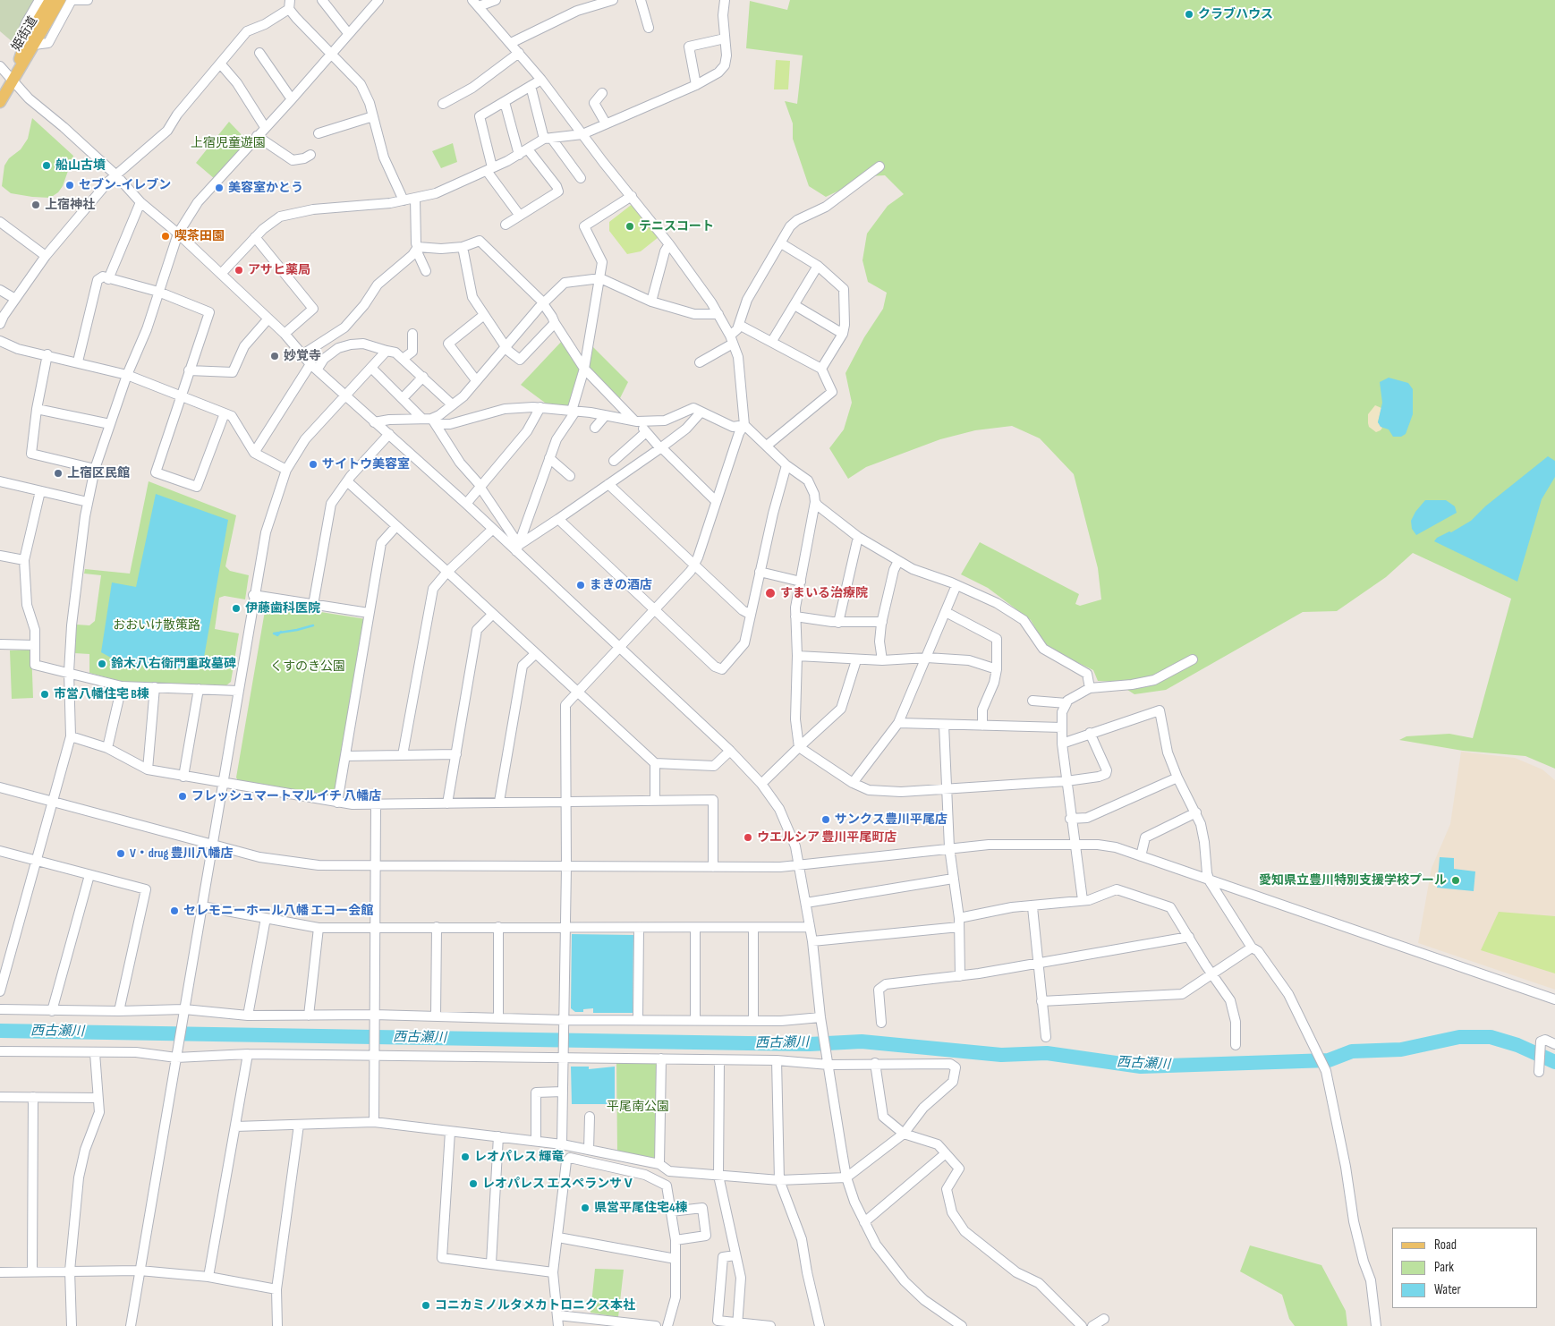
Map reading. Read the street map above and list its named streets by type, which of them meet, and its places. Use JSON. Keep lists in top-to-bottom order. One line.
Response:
{"streets":{"main road":["姫街道"]},"water":["西古瀬川"],"parks":["上宿児童遊園","おおいけ散策路","くすのき公園","平尾南公園"],"places":["クラブハウス","船山古墳","セブン-イレブン","美容室かとう","上宿神社","テニスコート","喫茶田園","アサヒ薬局","妙覚寺","サイトウ美容室","上宿区民館","まきの酒店","すまいる治療院","伊藤歯科医院","鈴木八右衛門重政墓碑","市営八幡住宅 B棟","フレッシュマートマルイチ 八幡店","サンクス豊川平尾店","ウエルシア 豊川平尾町店","V・drug 豊川八幡店","愛知県立豊川特別支援学校プール","セレモニーホール八幡 エコー会館","レオパレス 輝竜","レオパレス エスペランサⅤ","県営平尾住宅4棟","コニカミノルタメカトロニクス本社"],"legend":["Road","Park","Water"]}
